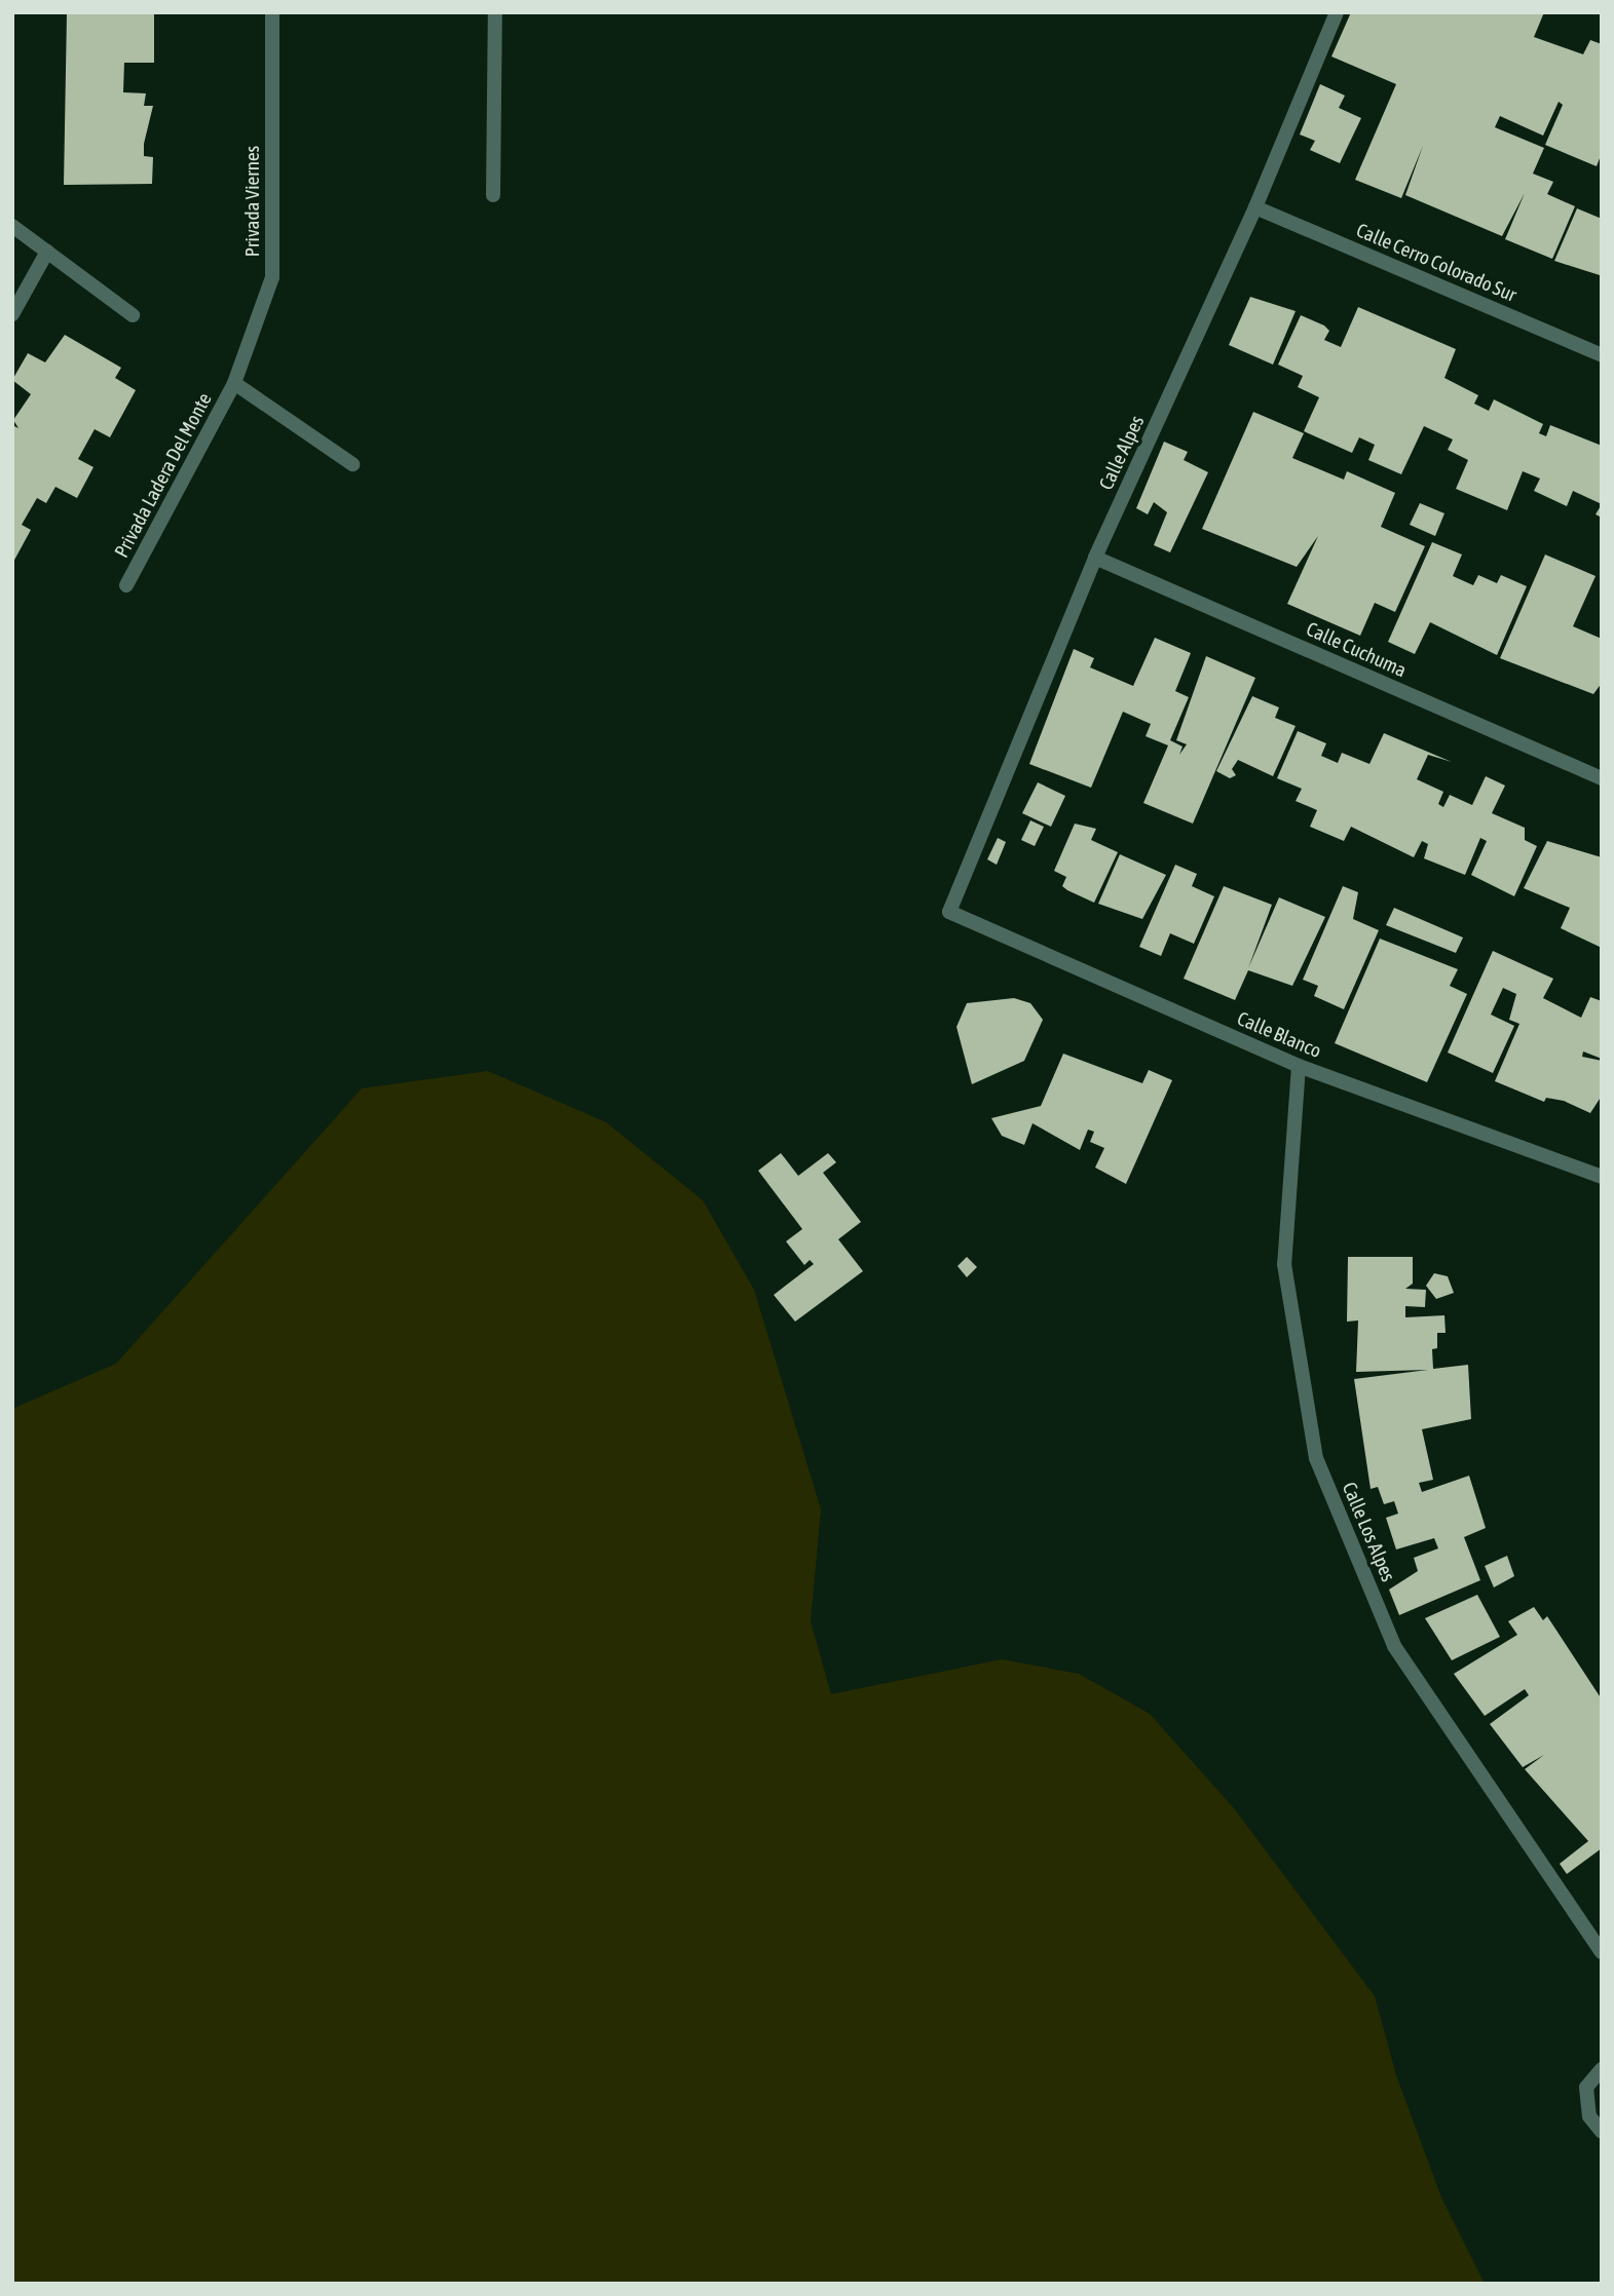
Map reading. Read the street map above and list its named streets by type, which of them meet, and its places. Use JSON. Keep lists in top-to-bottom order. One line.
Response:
{"streets":{"street":["Privada Viernes","Calle Cerro Colorado Sur","Calle Alpes","Privada Ladera Del Monte","Calle Cuchuma","Calle Blanco","Calle Los Alpes"]},"crossings":[["Privada Viernes","Privada Ladera Del Monte"],["Calle Cerro Colorado Sur","Calle Alpes"],["Calle Alpes","Calle Cuchuma"],["Calle Alpes","Calle Blanco"],["Calle Blanco","Calle Los Alpes"]]}
